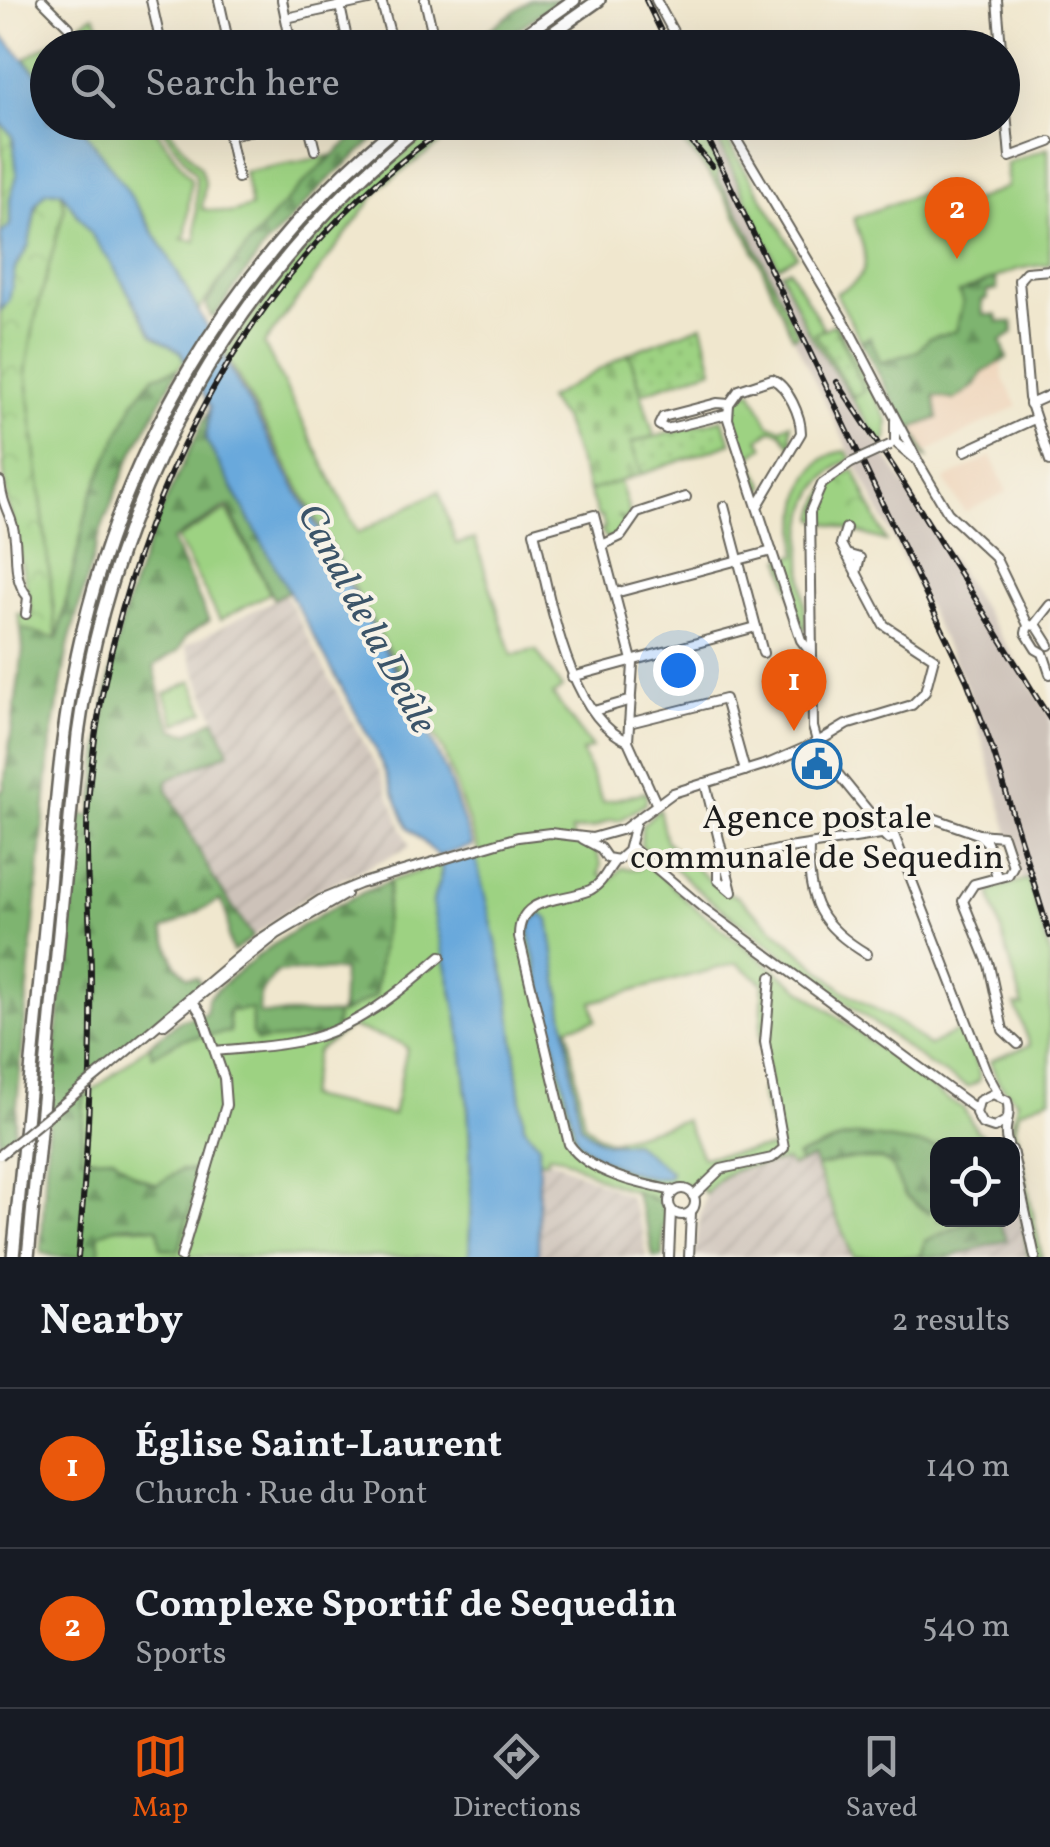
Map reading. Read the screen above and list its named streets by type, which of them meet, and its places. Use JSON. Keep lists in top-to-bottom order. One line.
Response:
{"water":["Canal de la Deûle"],"places":{"public building":["Agence postale communale de Sequedin"]},"page":{"search":"Search here","pins":["2","1"],"heading":["Nearby","2 results"],"list":[{"mark":"1","name":"Église Saint-Laurent","note":"Church · Rue du Pont","value":"140 m"},{"mark":"2","name":"Complexe Sportif de Sequedin","note":"Sports","value":"540 m"}],"nav":["Map","Directions","Saved"]}}
